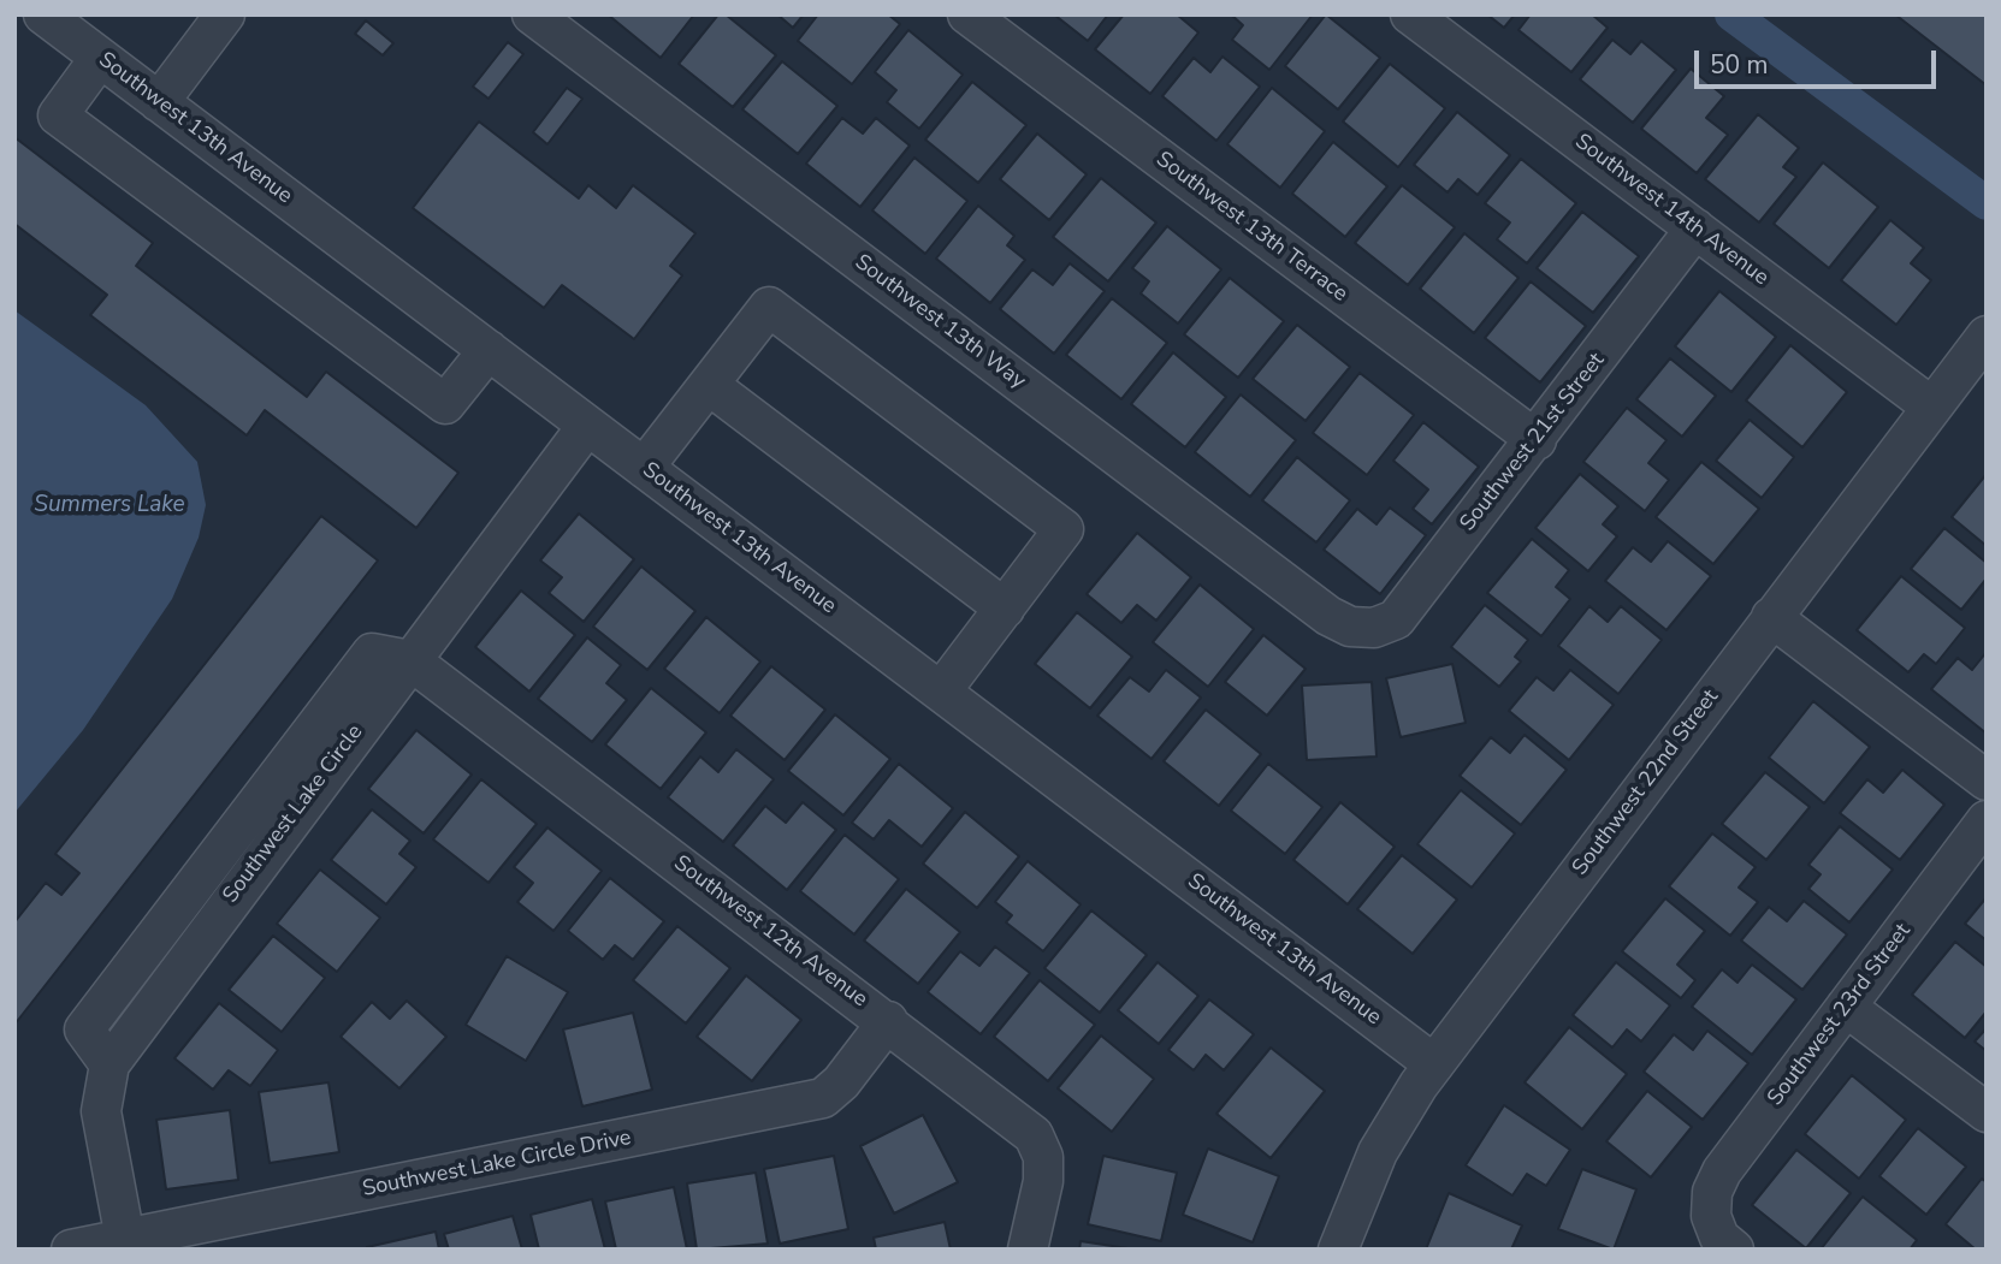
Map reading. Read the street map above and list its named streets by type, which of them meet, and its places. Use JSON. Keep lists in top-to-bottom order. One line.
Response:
{"streets":{"street":["Southwest 13th Avenue","Southwest 14th Avenue","Southwest 13th Terrace","Southwest 13th Way","Southwest 21st Street","Southwest 22nd Street","Southwest Lake Circle","Southwest 12th Avenue","Southwest 23rd Street","Southwest Lake Circle Drive"]},"crossings":[["Southwest 13th Avenue","Southwest 22nd Street"],["Southwest 13th Avenue","Southwest Lake Circle"],["Southwest 14th Avenue","Southwest 21st Street"],["Southwest 14th Avenue","Southwest 22nd Street"],["Southwest 13th Terrace","Southwest 21st Street"],["Southwest 13th Way","Southwest 21st Street"],["Southwest Lake Circle","Southwest 12th Avenue"],["Southwest Lake Circle","Southwest Lake Circle Drive"],["Southwest 12th Avenue","Southwest Lake Circle Drive"]],"water":["Summers Lake"],"scale_bar":"50 m"}
